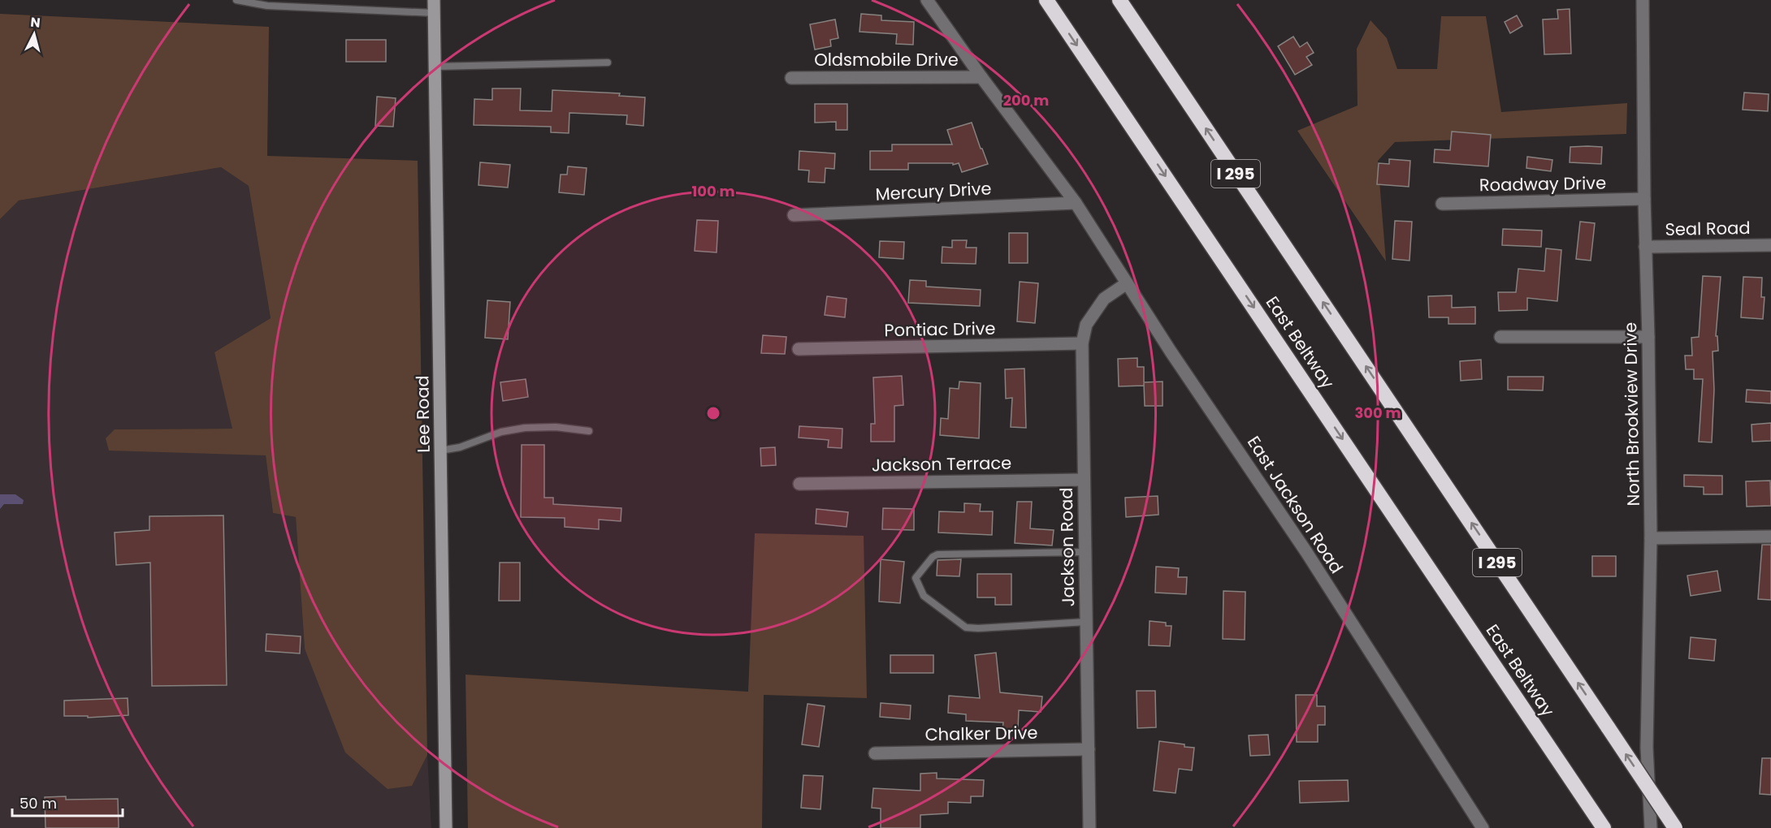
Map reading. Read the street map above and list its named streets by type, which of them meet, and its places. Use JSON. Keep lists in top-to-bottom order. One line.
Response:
{"streets":{"highway":["I 295","East Beltway"],"street":["Oldsmobile Drive","Roadway Drive","Mercury Drive","Seal Road","Pontiac Drive","Lee Road","North Brookview Drive","Jackson Terrace","East Jackson Road","Jackson Road","Chalker Drive"]},"crossings":[["Roadway Drive","North Brookview Drive"],["Mercury Drive","East Jackson Road"],["Seal Road","North Brookview Drive"],["Pontiac Drive","Jackson Road"],["Jackson Terrace","Jackson Road"],["East Jackson Road","Jackson Road"],["Jackson Road","Chalker Drive"]],"scale_bar":"50 m","north":"top","rings":["200 m","100 m","300 m"]}
